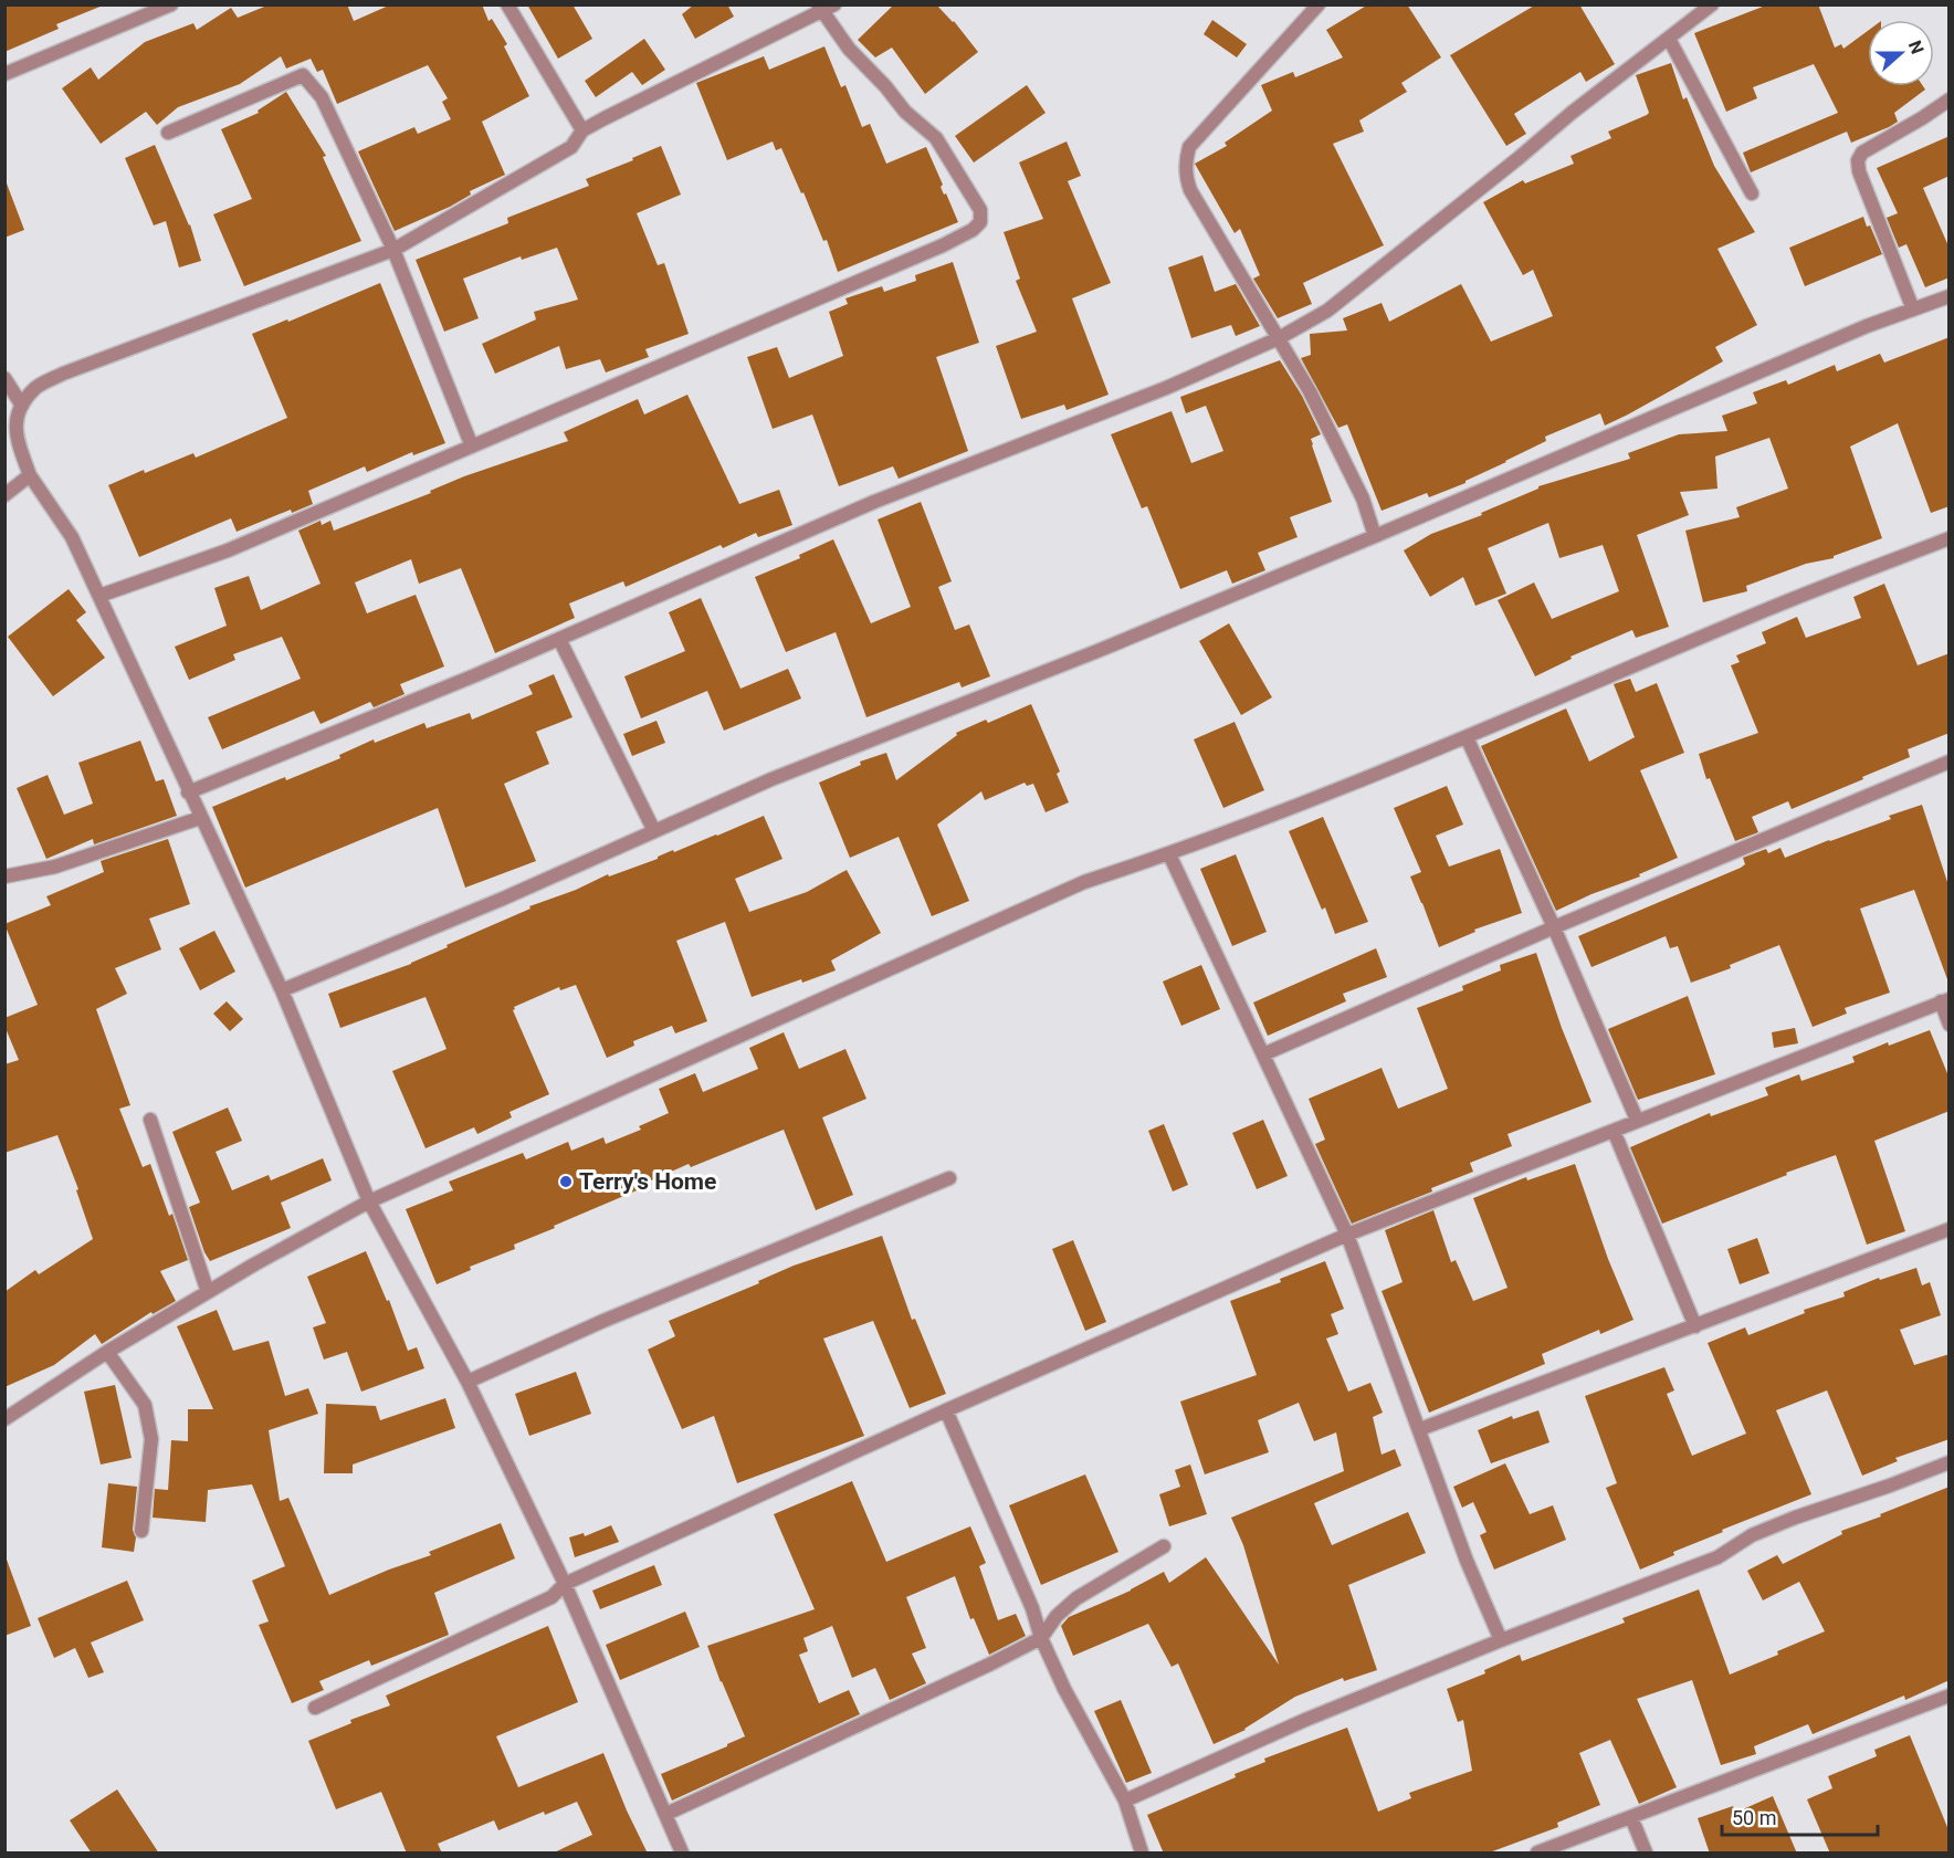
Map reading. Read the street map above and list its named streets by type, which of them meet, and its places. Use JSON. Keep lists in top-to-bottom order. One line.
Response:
{"places":["Terry's Home"],"scale_bar":"50 m","north":"right"}
